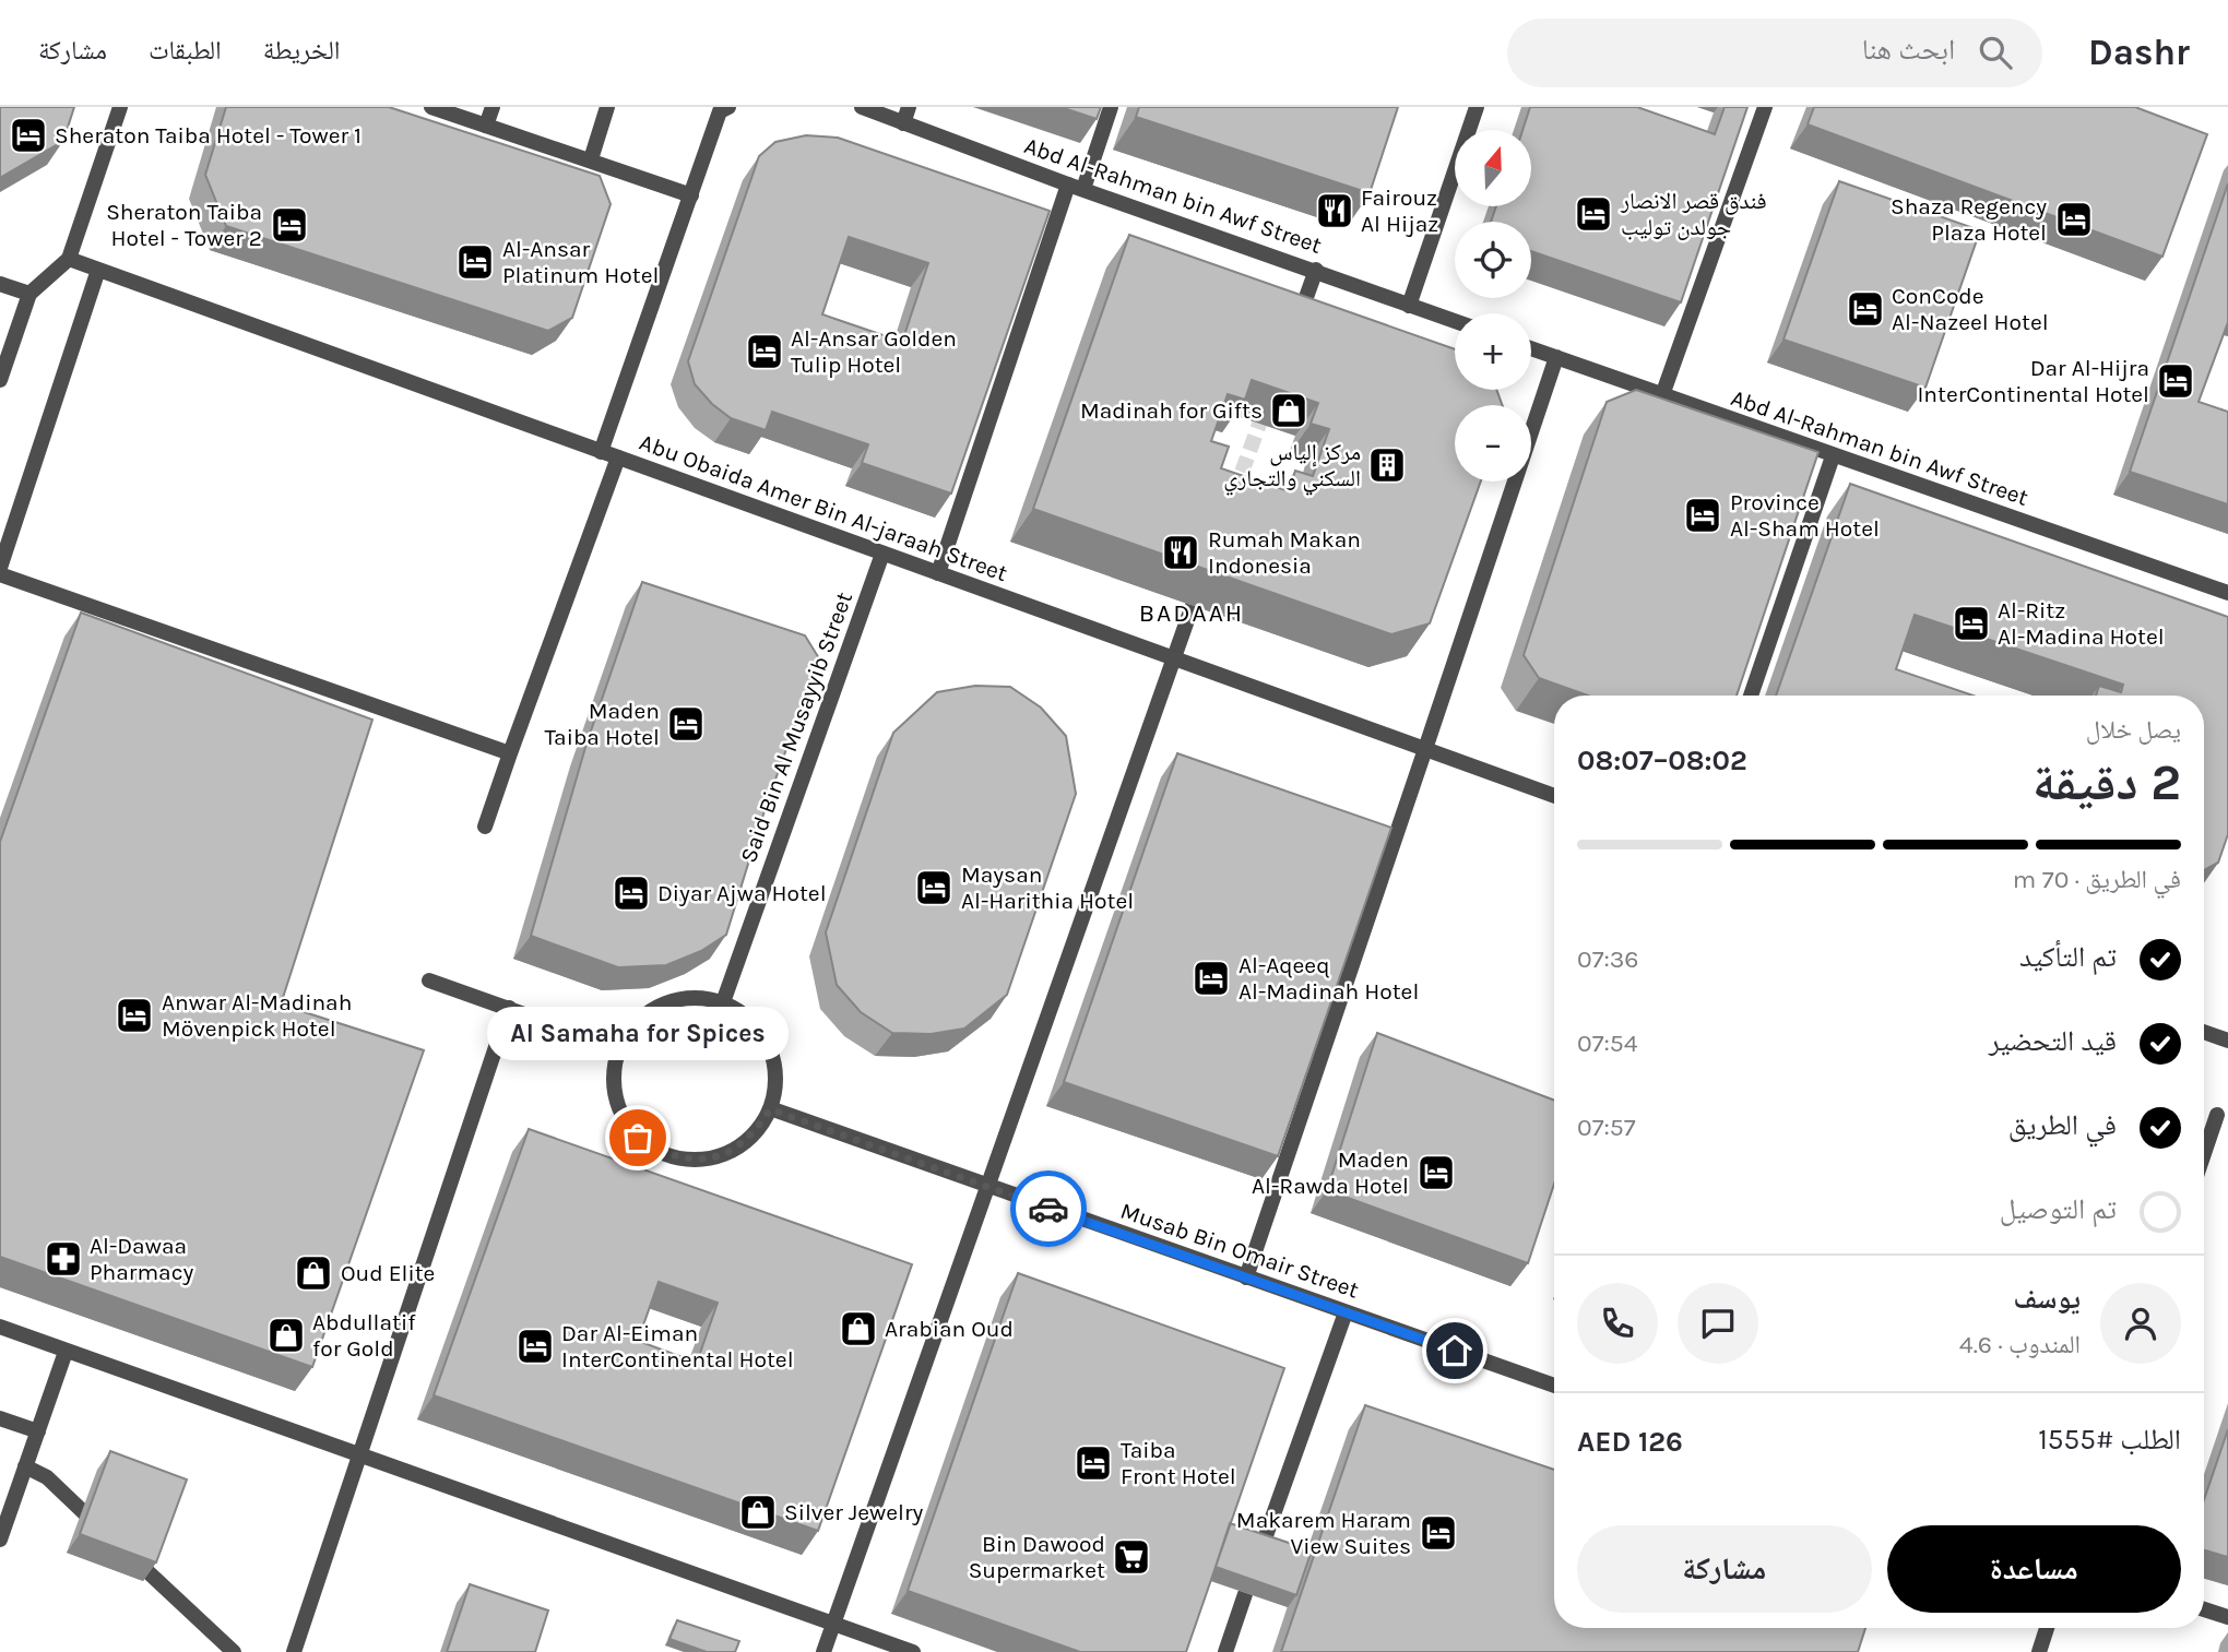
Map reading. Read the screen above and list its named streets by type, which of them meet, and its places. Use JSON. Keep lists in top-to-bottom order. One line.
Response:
{"streets":{"street":["Abd Al-Rahman bin Awf Street","Abu Obaida Amer Bin Al-jaraah Street","Said Bin Al Musayyib Street","Musab Bin Omair Street"]},"crossings":[["Abu Obaida Amer Bin Al-jaraah Street","Said Bin Al Musayyib Street"],["Said Bin Al Musayyib Street","Musab Bin Omair Street"]],"districts":["BADAAH"],"places":{"hotel":["Sheraton Taiba Hotel - Tower 1","فندق قصر الانصار جولدن توليب","Shaza Regency Plaza Hotel","Sheraton Taiba Hotel - Tower 2","Al-Ansar Platinum Hotel","ConCode Al-Nazeel Hotel","Al-Ansar Golden Tulip Hotel","Dar Al-Hijra InterContinental Hotel","Province Al-Sham Hotel","Al-Ritz Al-Madina Hotel","Maden Taiba Hotel","Maysan Al-Harithia Hotel","Diyar Ajwa Hotel","Al-Aqeeq Al-Madinah Hotel","Anwar Al-Madinah Mövenpick Hotel","Maden Al-Rawda Hotel","Dar Al-Eiman InterContinental Hotel","Taiba Front Hotel","Makarem Haram View Suites"],"restaurant":["Fairouz Al Hijaz","Rumah Makan Indonesia"],"shop":["Madinah for Gifts","Oud Elite","Arabian Oud","Abdullatif for Gold","Silver Jewelry"],"building":["مركز إلياس السكني والتجاري"],"other":["Al Samaha for Spices"],"pharmacy":["Al-Dawaa Pharmacy"],"supermarket":["Bin Dawood Supermarket"]},"north":"top","page":{"header":"Dashr","search":"ابحث هنا","nav":["الخريطة","الطبقات","مشاركة"],"map_buttons":["+","−"],"heading":["2 دقيقة","يصل خلال","08:02–08:07"],"panel":["يوسف","المندوب · 4.6","الطلب #1555","AED 126"],"bar":"في الطريق · 70 m","list":[["تم التأكيد","07:36"],["قيد التحضير","07:54"],["في الطريق","07:57"],"تم التوصيل"],"bubble":"Al Samaha for Spices","buttons":["مساعدة","مشاركة"]}}
